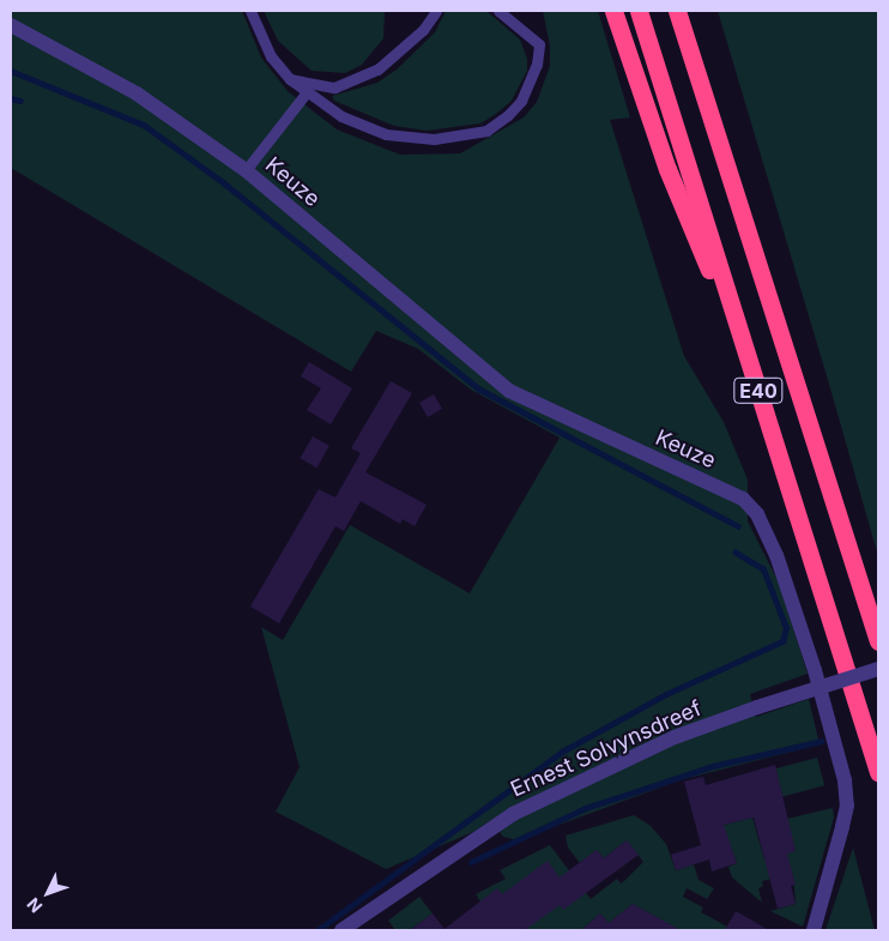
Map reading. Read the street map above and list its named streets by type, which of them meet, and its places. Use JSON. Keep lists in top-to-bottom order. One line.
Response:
{"streets":{"highway":["E40"],"street":["Keuze","Ernest Solvynsdreef"]},"north":"bottom left"}
